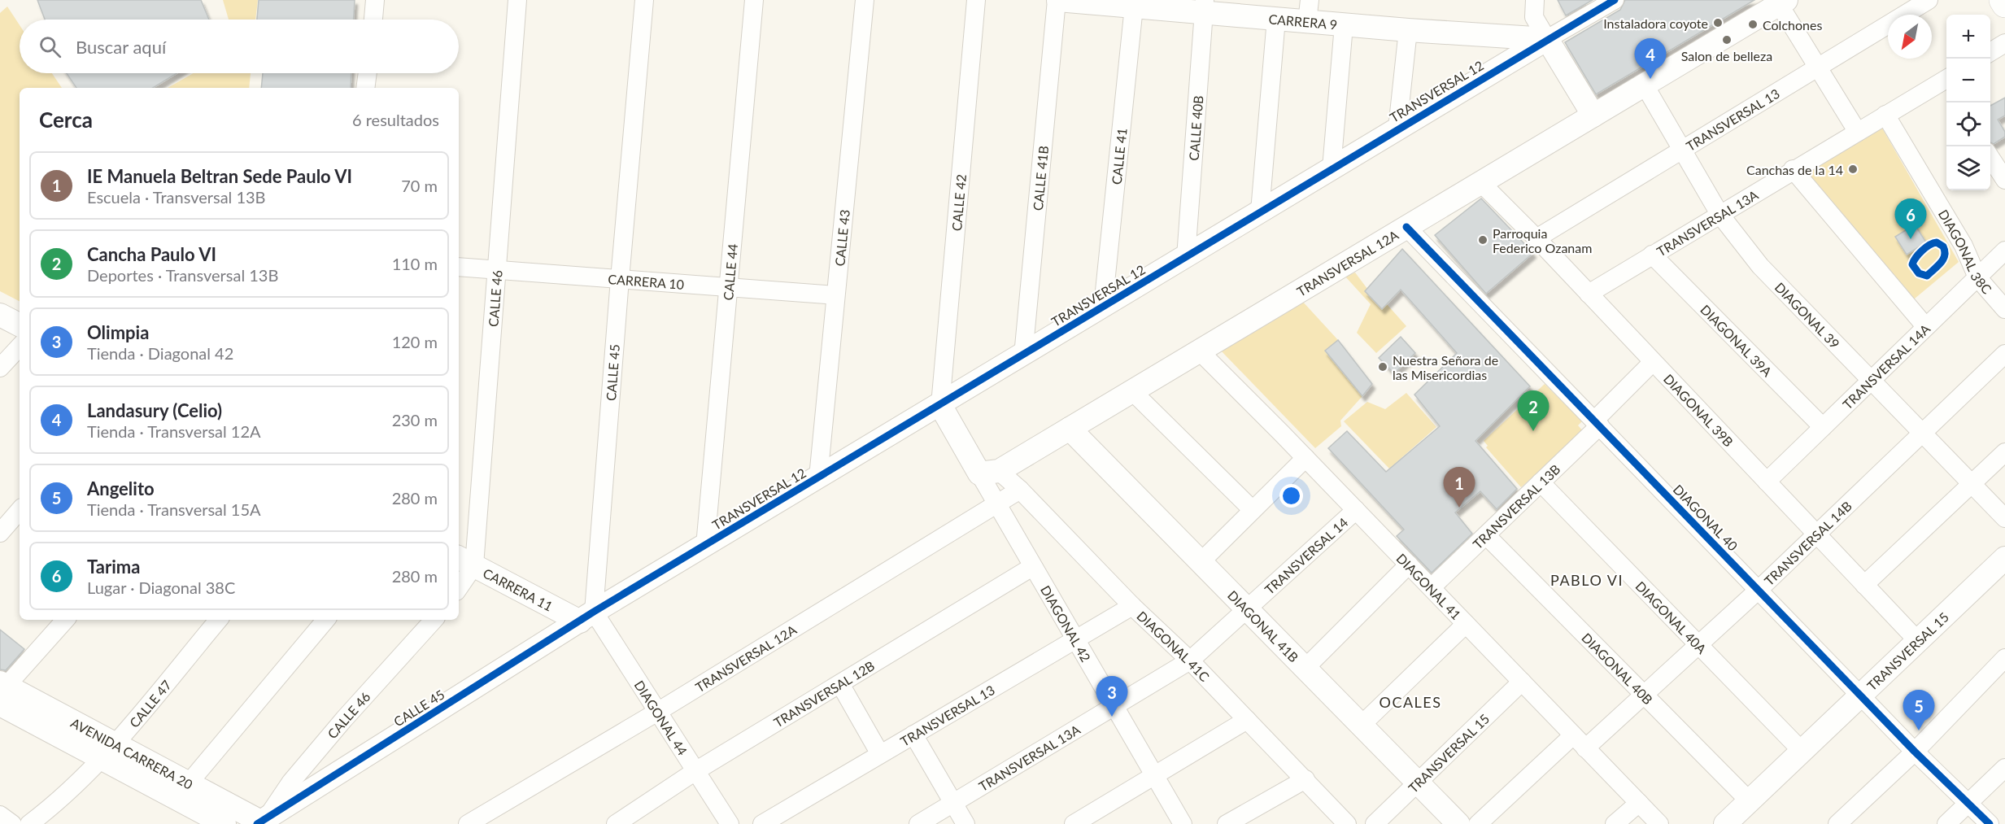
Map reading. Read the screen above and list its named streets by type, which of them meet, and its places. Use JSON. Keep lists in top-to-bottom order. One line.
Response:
{"streets":{"street":["CARRERA 9","TRANSVERSAL 12","TRANSVERSAL 13","CALLE 40B","CALLE 41","CALLE 41B","CALLE 42","TRANSVERSAL 13A","CALLE 43","DIAGONAL 38C","TRANSVERSAL 12A","CALLE 44","CARRERA 10","CALLE 46","DIAGONAL 39","DIAGONAL 39A","TRANSVERSAL 14A","CALLE 45","DIAGONAL 39B","TRANSVERSAL 13B","DIAGONAL 40","TRANSVERSAL 14B","TRANSVERSAL 14","DIAGONAL 41","CARRERA 11","DIAGONAL 40A","DIAGONAL 42","DIAGONAL 41B","DIAGONAL 41C","TRANSVERSAL 15","DIAGONAL 40B","TRANSVERSAL 12B","CALLE 47","DIAGONAL 44","AVENIDA CARRERA 20"]},"crossings":[["CARRERA 9","TRANSVERSAL 12"],["CARRERA 9","CALLE 40B"],["CARRERA 9","CALLE 41"],["CARRERA 9","CALLE 41B"],["TRANSVERSAL 12","CALLE 40B"],["TRANSVERSAL 12","CALLE 41"],["TRANSVERSAL 12","CALLE 41B"],["TRANSVERSAL 12","CALLE 42"],["TRANSVERSAL 12","CALLE 43"],["TRANSVERSAL 12","CALLE 44"],["TRANSVERSAL 12","CALLE 45"],["TRANSVERSAL 12","CARRERA 11"],["TRANSVERSAL 12","DIAGONAL 44"],["TRANSVERSAL 13","DIAGONAL 39"],["TRANSVERSAL 13","DIAGONAL 39B"],["TRANSVERSAL 13","DIAGONAL 42"],["TRANSVERSAL 13","DIAGONAL 41C"],["TRANSVERSAL 13A","DIAGONAL 38C"],["TRANSVERSAL 13A","DIAGONAL 39"],["TRANSVERSAL 13A","DIAGONAL 39A"],["TRANSVERSAL 13A","DIAGONAL 39B"],["TRANSVERSAL 13A","TRANSVERSAL 14"],["TRANSVERSAL 13A","DIAGONAL 42"],["TRANSVERSAL 13A","DIAGONAL 41C"],["CALLE 43","CARRERA 10"],["DIAGONAL 38C","TRANSVERSAL 14A"],["TRANSVERSAL 12A","DIAGONAL 39"],["TRANSVERSAL 12A","DIAGONAL 39B"],["TRANSVERSAL 12A","DIAGONAL 40"],["TRANSVERSAL 12A","DIAGONAL 41"],["TRANSVERSAL 12A","DIAGONAL 42"],["TRANSVERSAL 12A","DIAGONAL 41B"],["TRANSVERSAL 12A","DIAGONAL 41C"],["TRANSVERSAL 12A","DIAGONAL 44"],["CALLE 44","CARRERA 10"],["CARRERA 10","CALLE 46"],["CARRERA 10","CALLE 45"],["CALLE 46","CALLE 45"],["CALLE 46","CARRERA 11"],["CALLE 46","AVENIDA CARRERA 20"],["DIAGONAL 39","TRANSVERSAL 14A"],["DIAGONAL 39","TRANSVERSAL 14B"],["DIAGONAL 39A","TRANSVERSAL 14A"],["TRANSVERSAL 14A","DIAGONAL 39B"],["CALLE 45","CARRERA 11"],["CALLE 45","DIAGONAL 44"],["CALLE 45","AVENIDA CARRERA 20"],["DIAGONAL 39B","TRANSVERSAL 13B"],["DIAGONAL 39B","TRANSVERSAL 14B"],["DIAGONAL 39B","TRANSVERSAL 15"],["TRANSVERSAL 13B","DIAGONAL 40"],["TRANSVERSAL 13B","DIAGONAL 41"],["TRANSVERSAL 13B","DIAGONAL 40A"],["TRANSVERSAL 13B","DIAGONAL 40B"],["DIAGONAL 40","TRANSVERSAL 14B"],["DIAGONAL 40","TRANSVERSAL 15"],["TRANSVERSAL 14B","DIAGONAL 41"],["TRANSVERSAL 14B","DIAGONAL 40A"],["TRANSVERSAL 14B","DIAGONAL 40B"],["TRANSVERSAL 14","DIAGONAL 41"],["TRANSVERSAL 14","DIAGONAL 41B"],["TRANSVERSAL 14","DIAGONAL 41C"],["DIAGONAL 41","TRANSVERSAL 15"],["CARRERA 11","DIAGONAL 44"],["DIAGONAL 40A","TRANSVERSAL 15"],["DIAGONAL 42","DIAGONAL 41C"],["DIAGONAL 42","TRANSVERSAL 12B"],["DIAGONAL 41B","TRANSVERSAL 15"],["TRANSVERSAL 15","DIAGONAL 40B"],["TRANSVERSAL 12B","DIAGONAL 44"],["CALLE 47","AVENIDA CARRERA 20"]],"districts":["PABLO VI","OCALES"],"places":["Instaladora coyote","Colchones","Salon de belleza","Canchas de la 14","Parroquia Federico Ozanam","Nuestra Señora de las Misericordias"],"north":"bottom left","page":{"map_buttons":["+","−"],"search":"Buscar aquí","pins":["4","6","2","1","3","5"],"heading":["Cerca","6 resultados"],"list":[{"mark":"1","name":"IE Manuela Beltran Sede Paulo VI","note":"Escuela · Transversal 13B","value":"70 m"},{"mark":"2","name":"Cancha Paulo VI","note":"Deportes · Transversal 13B","value":"110 m"},{"mark":"3","name":"Olimpia","note":"Tienda · Diagonal 42","value":"120 m"},{"mark":"4","name":"Landasury (Celio)","note":"Tienda · Transversal 12A","value":"230 m"},{"mark":"5","name":"Angelito","note":"Tienda · Transversal 15A","value":"280 m"},{"mark":"6","name":"Tarima","note":"Lugar · Diagonal 38C","value":"280 m"}]}}
